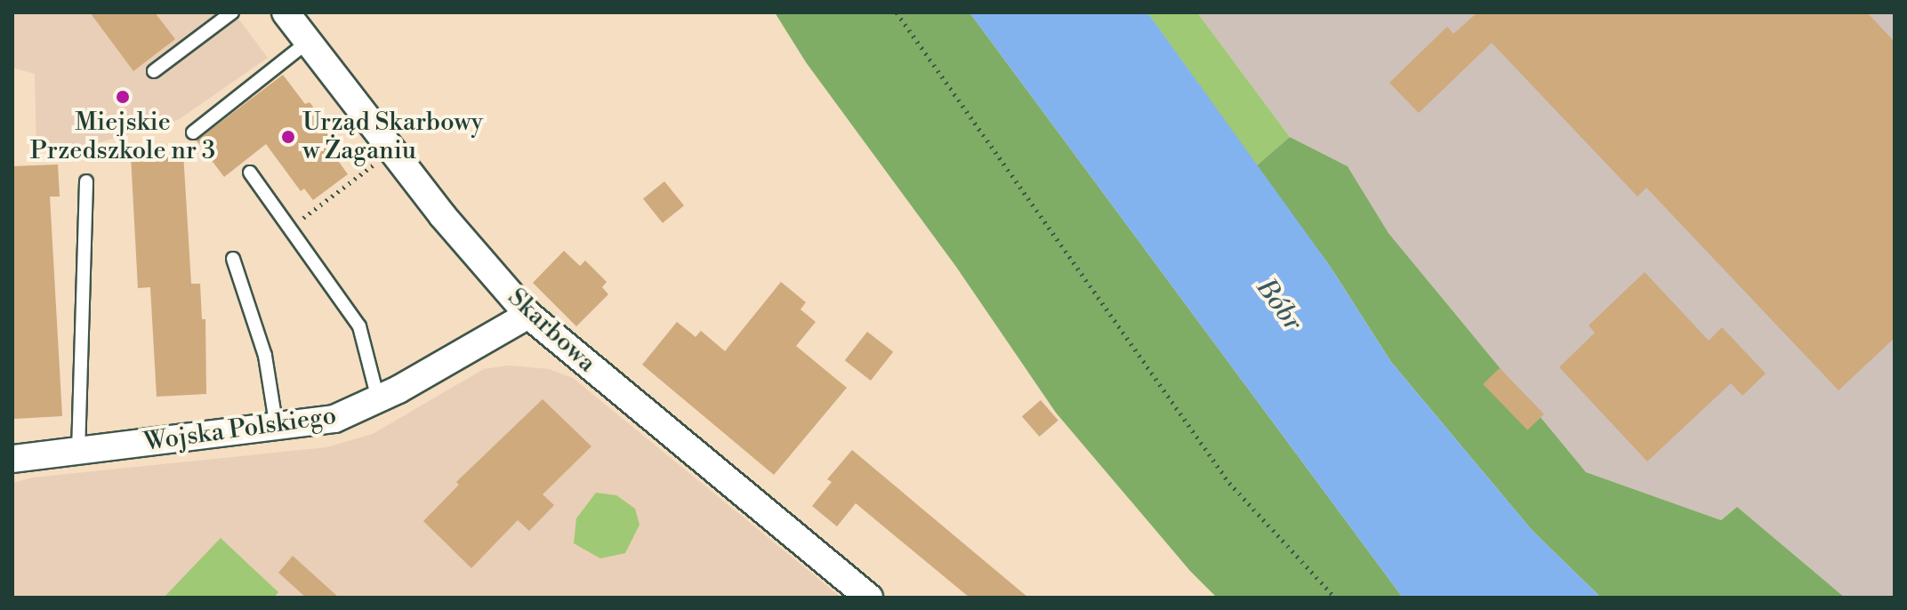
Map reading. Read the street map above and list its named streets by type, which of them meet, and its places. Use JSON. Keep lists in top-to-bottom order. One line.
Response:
{"streets":{"street":["Skarbowa","Wojska Polskiego"]},"crossings":[["Skarbowa","Wojska Polskiego"]],"water":["Bóbr"],"places":["Miejskie Przedszkole nr 3","Urząd Skarbowy w Żaganiu"]}
